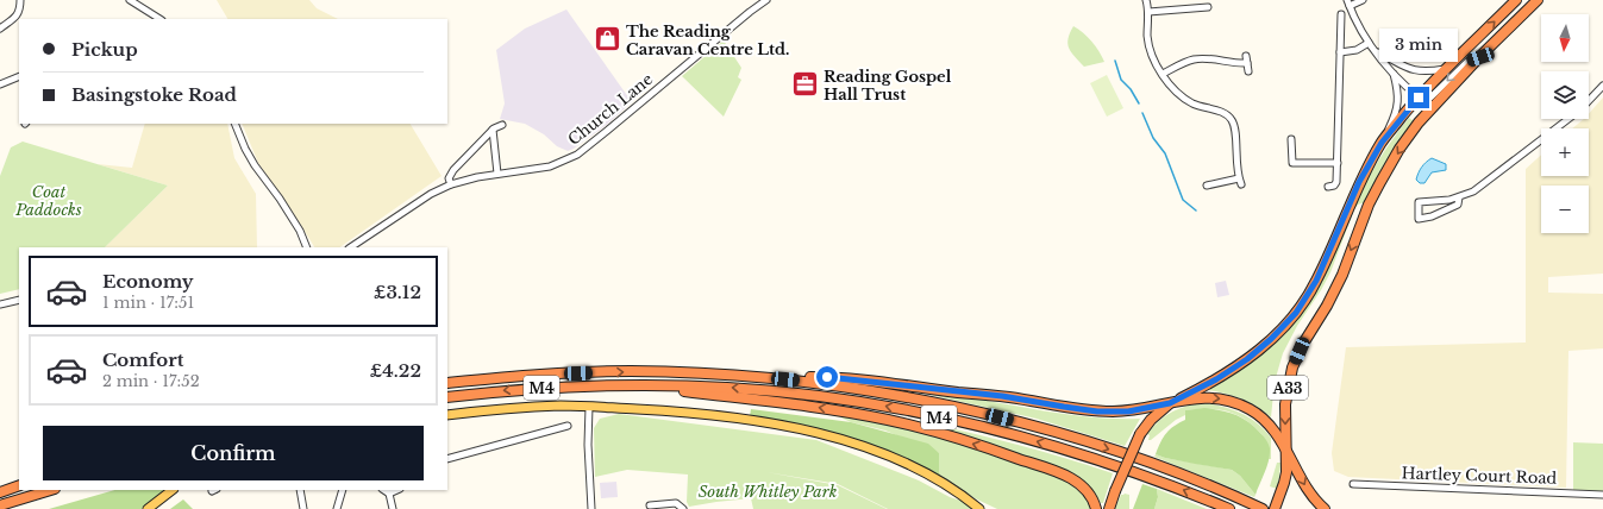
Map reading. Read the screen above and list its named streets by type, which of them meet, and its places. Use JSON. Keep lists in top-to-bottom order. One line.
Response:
{"streets":{"highway":["M4","A33"],"street":["Church Lane","Hartley Court Road"]},"parks":["Coat Paddocks","South Whitley Park"],"places":{"shop":["The Reading Caravan Centre Ltd."],"office":["Reading Gospel Hall Trust"]},"north":"bottom","page":{"map_buttons":["+","−"],"banner":["Pickup","Basingstoke Road"],"bubble":"3 min","list":[{"name":"Economy","note":"1 min · 17:51","value":"£3.12"},{"name":"Comfort","note":"2 min · 17:52","value":"£4.22"}],"buttons":"Confirm"}}
